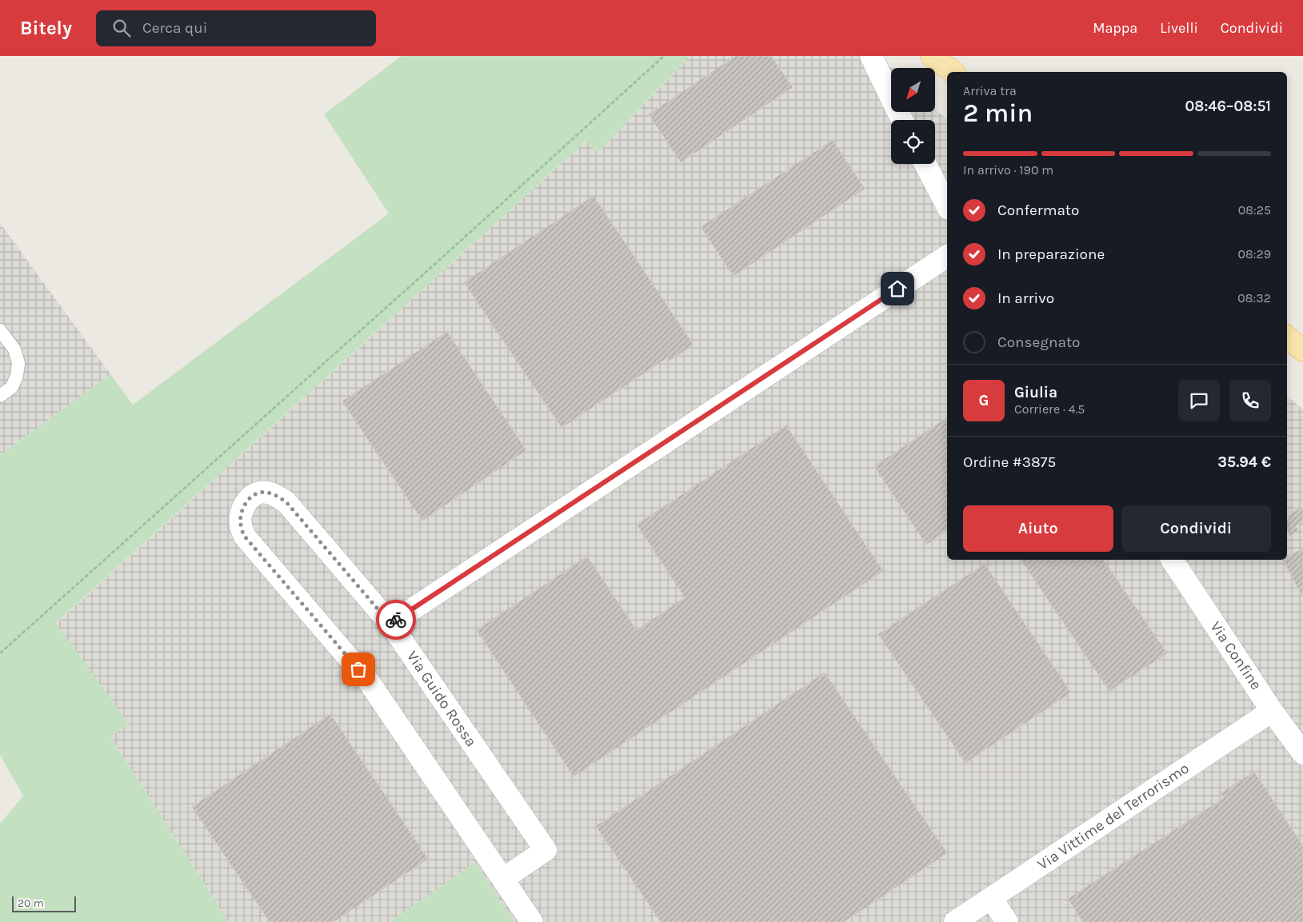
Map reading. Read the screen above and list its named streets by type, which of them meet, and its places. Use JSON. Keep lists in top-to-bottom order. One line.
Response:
{"streets":{"street":["Via Confine","Via Guido Rossa","Via Vittime del Terrorismo"]},"crossings":[["Via Confine","Via Vittime del Terrorismo"]],"scale_bar":"20 m","north":"bottom left","page":{"header":"Bitely","search":"Cerca qui","nav":["Mappa","Livelli","Condividi"],"heading":["2 min","Arriva tra","08:46–08:51"],"panel":["Giulia","Corriere · 4.5","Ordine #3875","35.94 €"],"bar":"In arrivo · 190 m","list":[["Confermato","08:25"],["In preparazione","08:29"],["In arrivo","08:32"],"Consegnato"],"round":"G","buttons":["Aiuto","Condividi"],"scale":"20 m"}}
